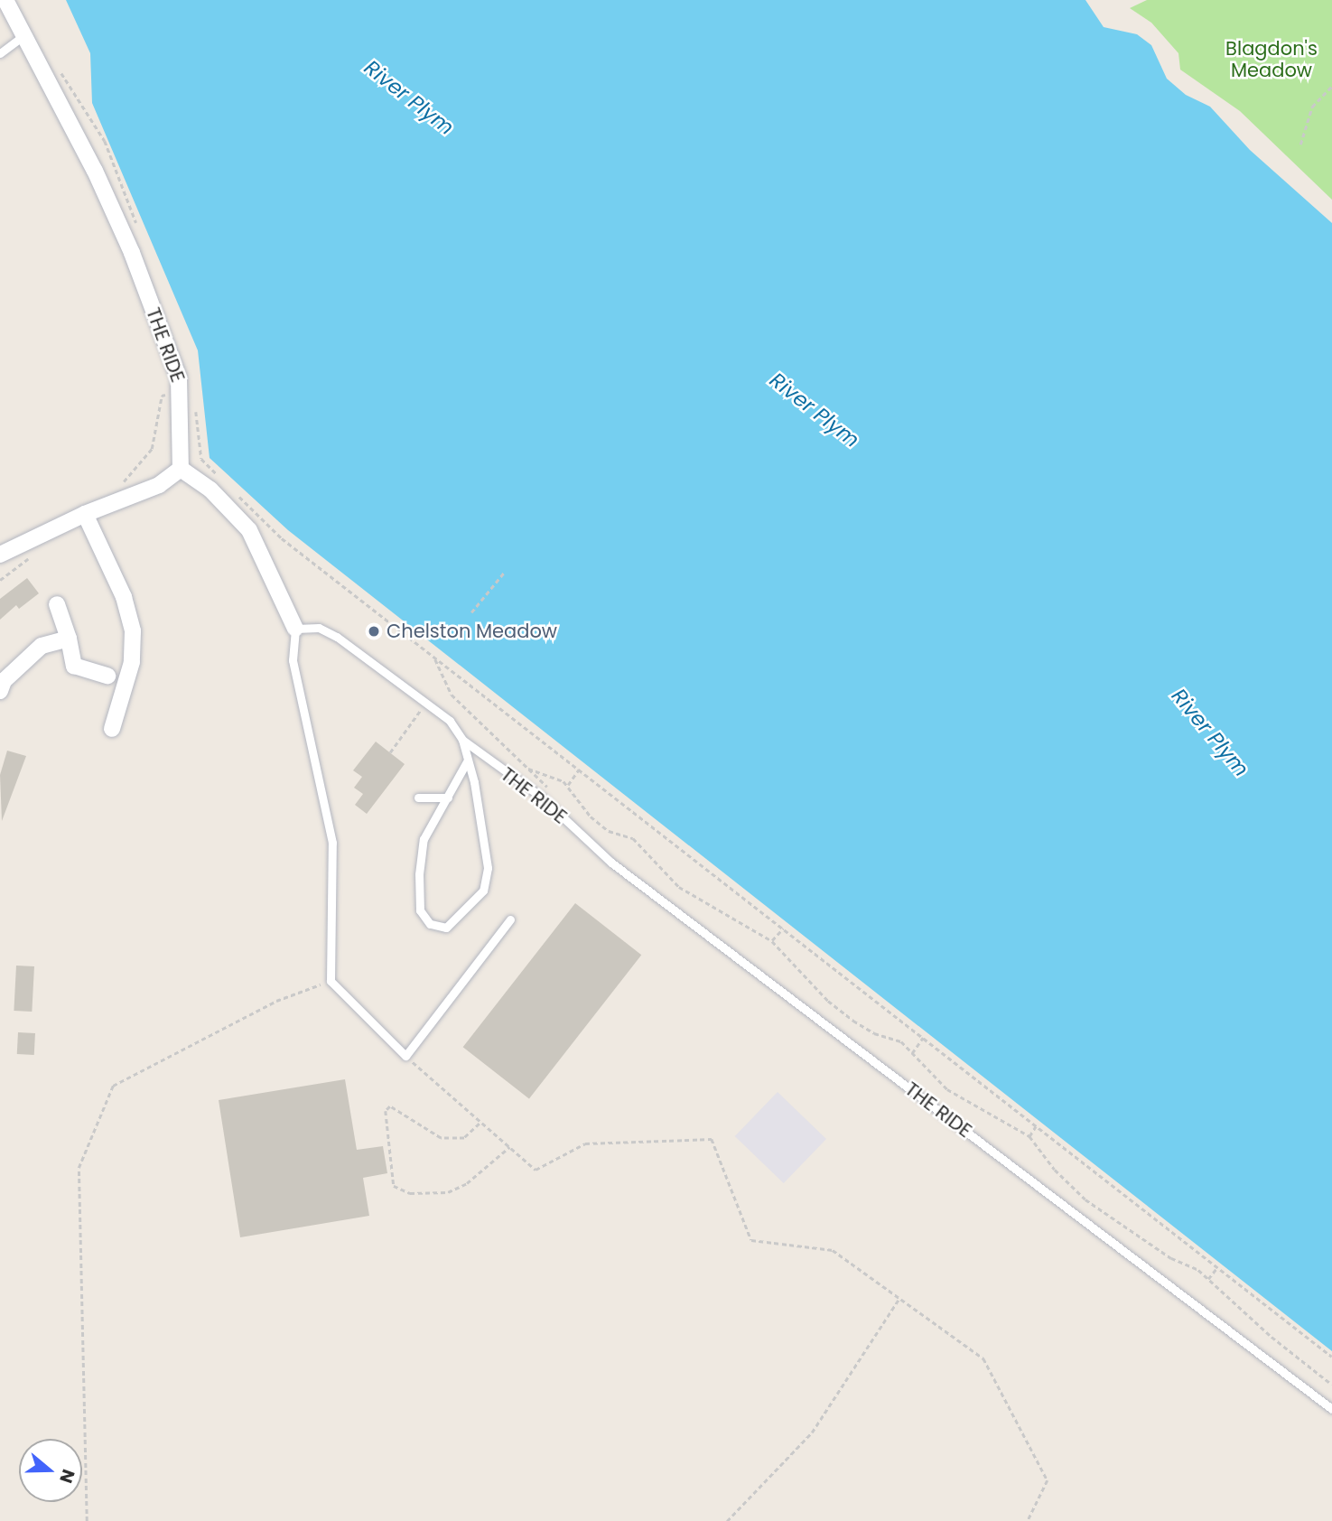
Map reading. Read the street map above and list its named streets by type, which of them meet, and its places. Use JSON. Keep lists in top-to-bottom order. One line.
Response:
{"streets":{"street":["THE RIDE"]},"water":["River Plym"],"parks":["Blagdon's Meadow"],"places":["Chelston Meadow"],"north":"right"}
